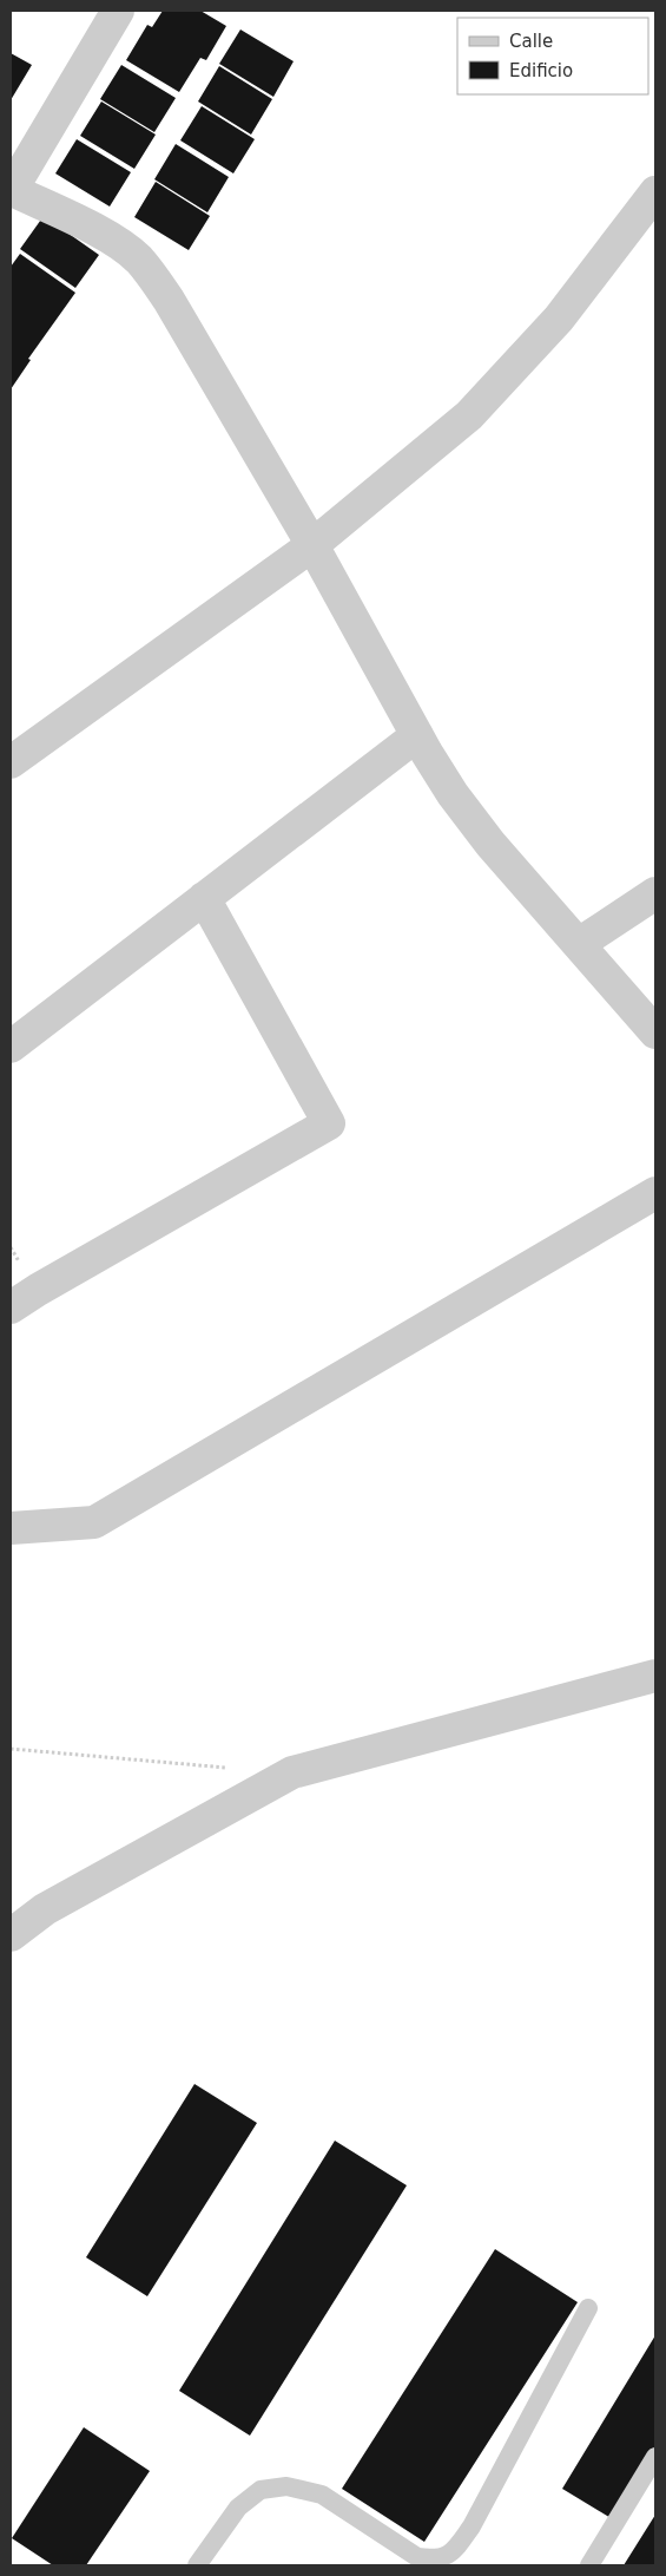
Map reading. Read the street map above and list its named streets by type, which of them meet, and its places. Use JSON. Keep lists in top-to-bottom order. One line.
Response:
{"legend":["Calle","Edificio"]}
